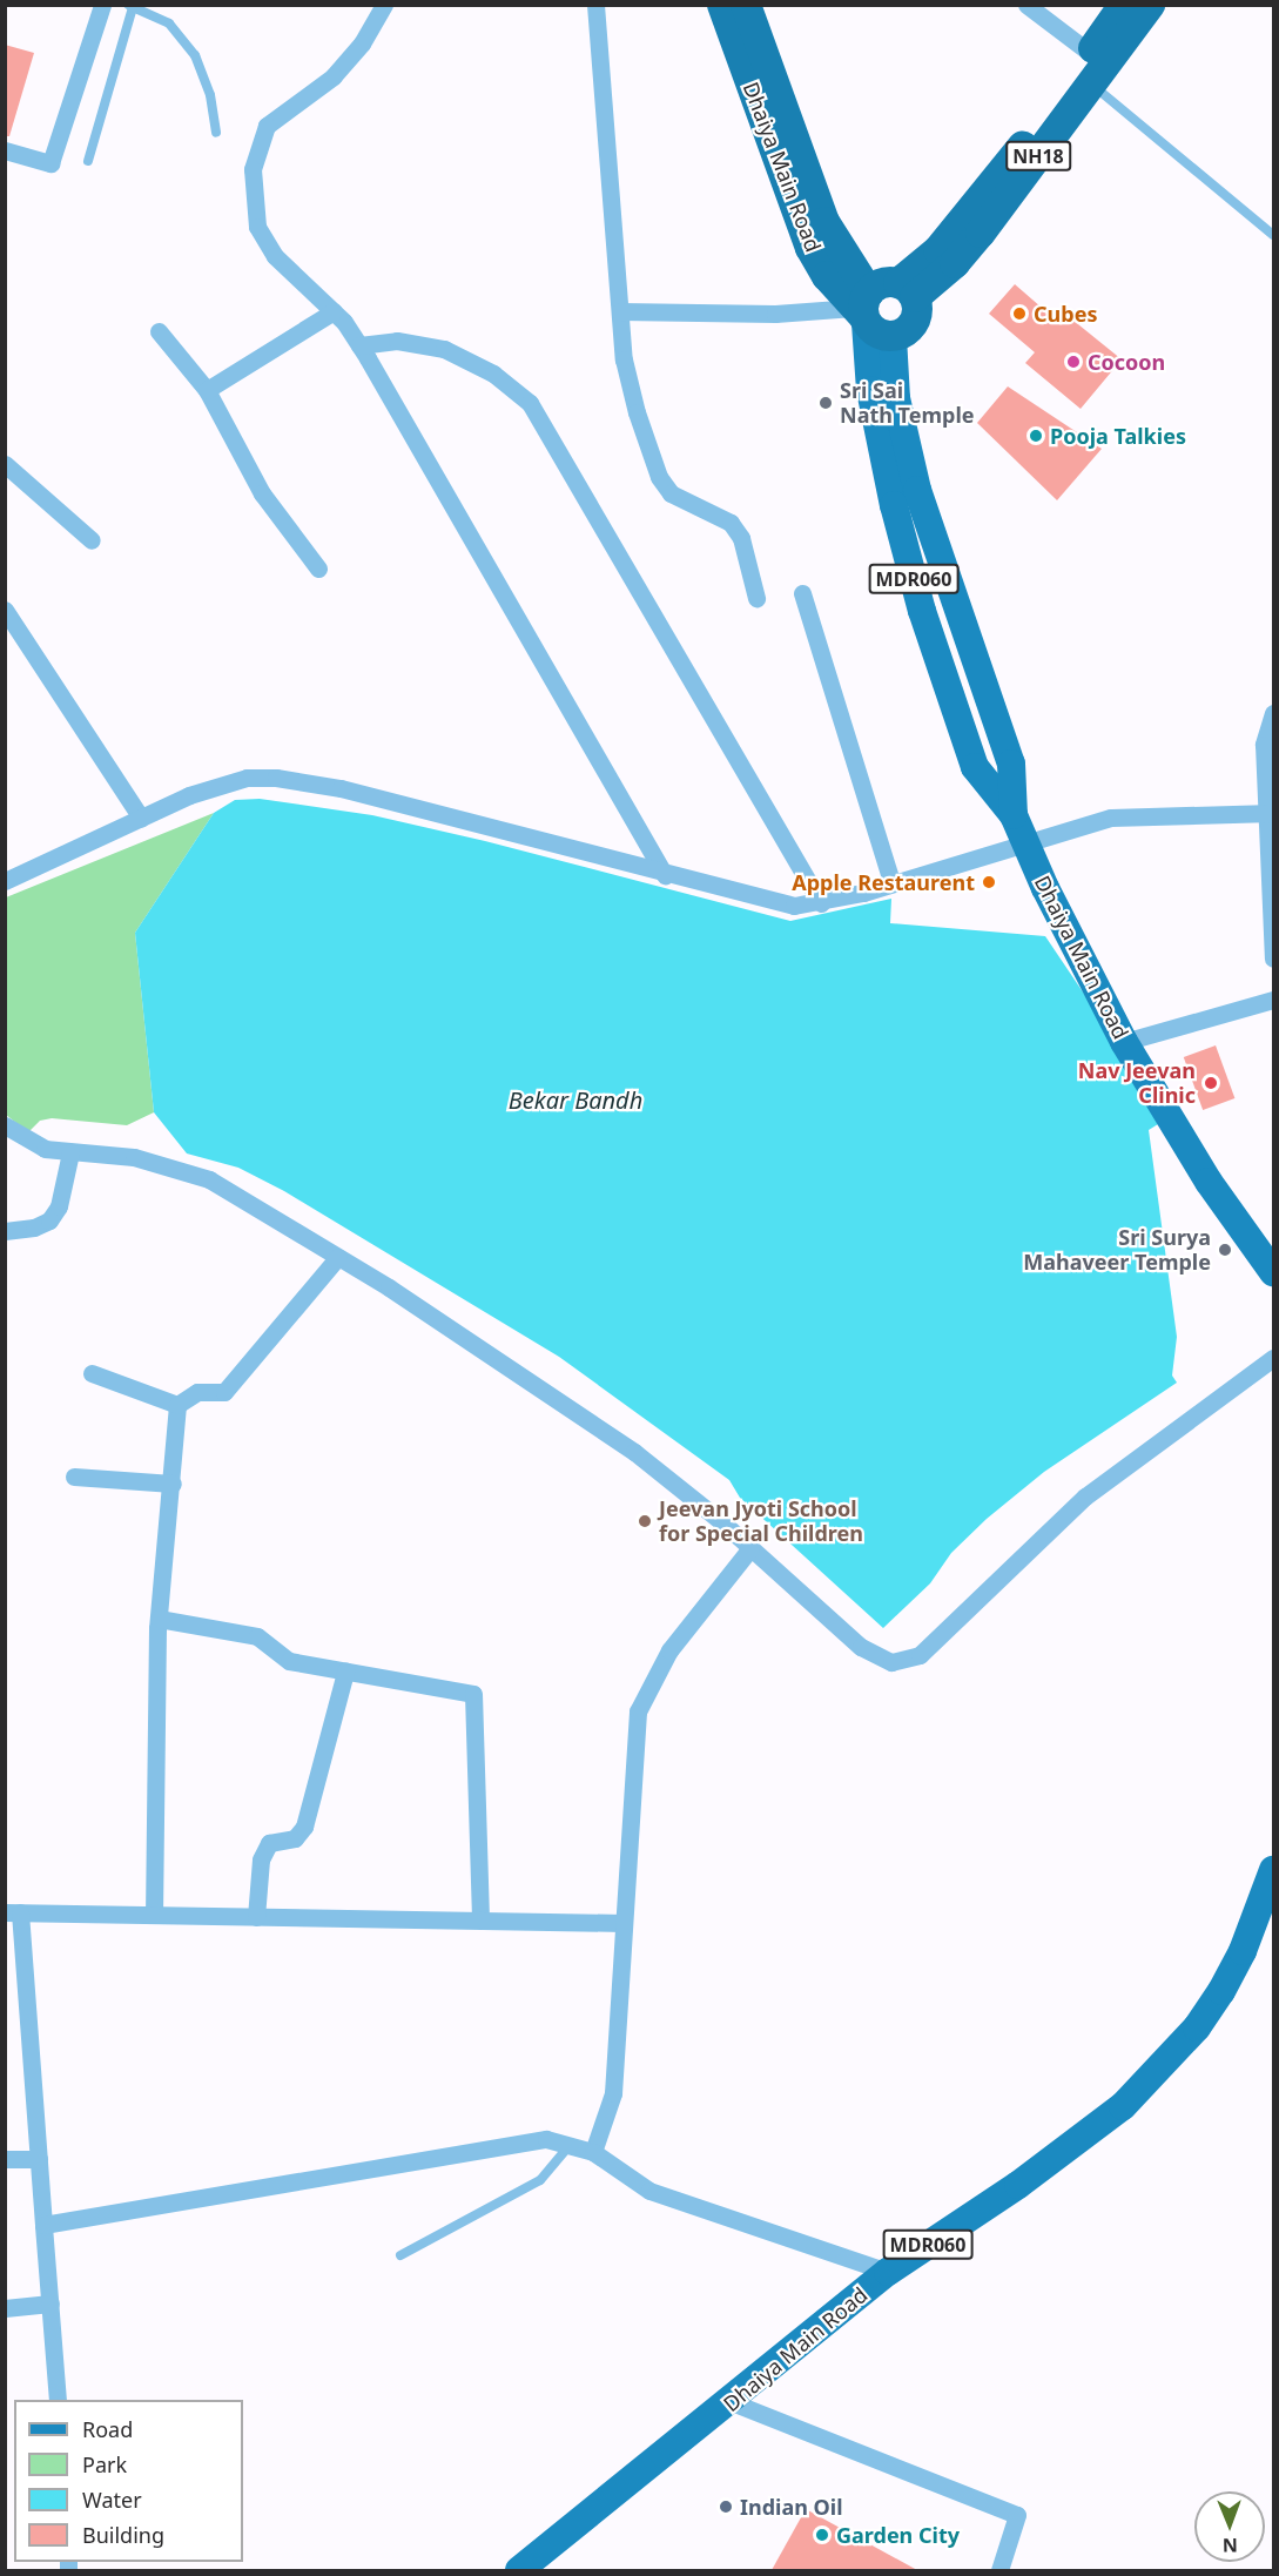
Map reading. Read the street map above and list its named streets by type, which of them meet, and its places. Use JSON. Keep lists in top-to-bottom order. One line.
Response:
{"streets":{"highway":["NH18","Dhaiya Main Road"],"main road":["MDR060"]},"crossings":[["NH18","Dhaiya Main Road"]],"water":["Bekar Bandh"],"places":["Cubes","Cocoon","Sri Sai Nath Temple","Pooja Talkies","Apple Restaurent","Nav Jeevan Clinic","Sri Surya Mahaveer Temple","Jeevan Jyoti School for Special Children","Indian Oil","Garden City"],"legend":["Road","Park","Water","Building"],"north":"bottom"}
